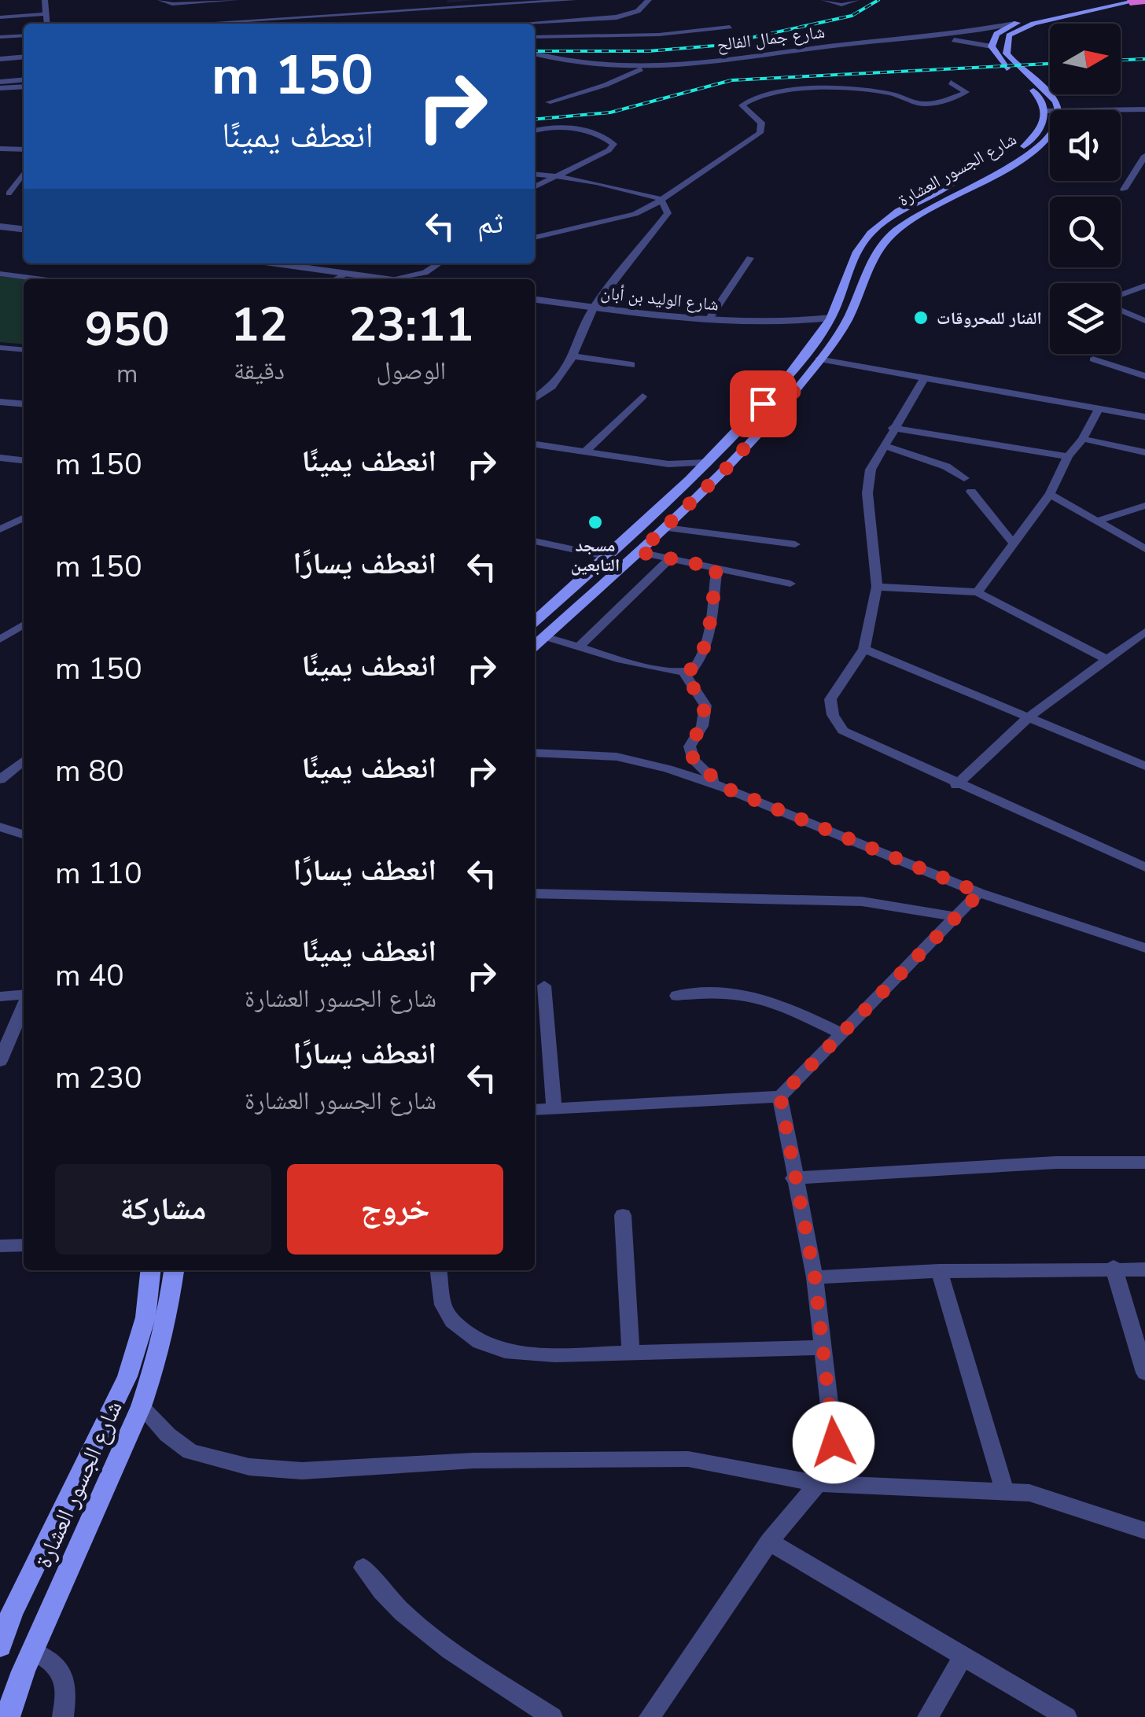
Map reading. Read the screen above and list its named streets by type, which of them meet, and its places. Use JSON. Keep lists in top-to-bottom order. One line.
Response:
{"streets":{"main road":["شارع الجسور العشارة"],"street":["شارع جمال الفالح","شارع الوليد بن أبان"]},"crossings":[["شارع الجسور العشارة","شارع الوليد بن أبان"]],"places":["الفنار للمحروقات","مسجد التابعين"],"north":"right","page":{"turn":["150 m","انعطف يمينًا"],"then":"ثم","eta":["23:11","الوصول","12","دقيقة","950","m"],"list":[{"name":"انعطف يمينًا","value":"150 m"},{"name":"انعطف يسارًا","value":"150 m"},{"name":"انعطف يمينًا","value":"150 m"},{"name":"انعطف يمينًا","value":"80 m"},{"name":"انعطف يسارًا","value":"110 m"},{"name":"انعطف يمينًا","note":"شارع الجسور العشارة","value":"40 m"},{"name":"انعطف يسارًا","note":"شارع الجسور العشارة","value":"230 m"}],"buttons":["خروج","مشاركة"]}}
